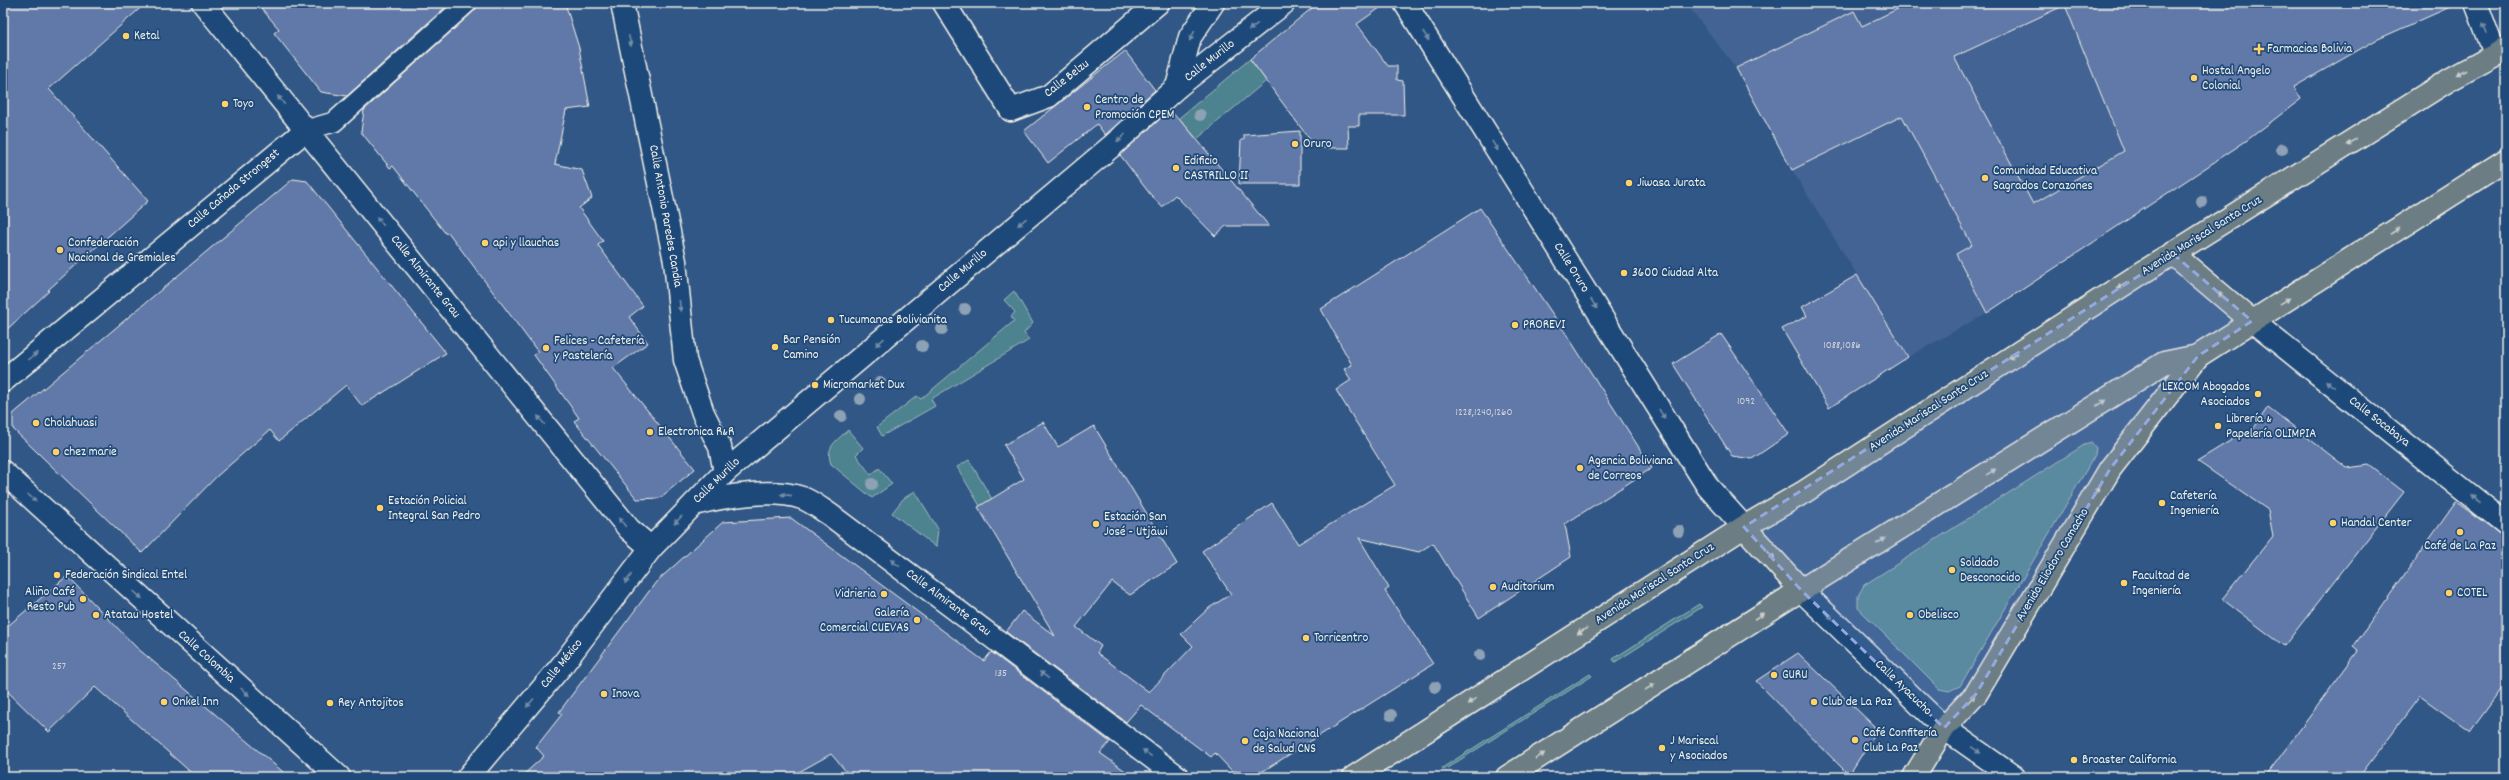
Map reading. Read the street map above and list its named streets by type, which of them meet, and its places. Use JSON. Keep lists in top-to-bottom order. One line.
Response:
{"streets":{"main road":["Calle Murillo","Calle Belzu","Calle Cañada Strongest","Calle Antonio Paredes Candia","Avenida Mariscal Santa Cruz","Calle Oruro","Calle Almirante Grau","Calle Socabaya","Avenida Eliodoro Camacho","Calle Colombia","Calle México","Calle Ayacucho"]},"crossings":[["Calle Murillo","Calle Antonio Paredes Candia"],["Calle Murillo","Calle Almirante Grau"],["Calle Murillo","Calle México"],["Calle Cañada Strongest","Calle Almirante Grau"],["Avenida Mariscal Santa Cruz","Calle Oruro"],["Calle Almirante Grau","Calle México"],["Avenida Eliodoro Camacho","Calle Ayacucho"]],"one_way":["Calle Murillo","Calle Cañada Strongest","Calle Antonio Paredes Candia","Calle Oruro","Calle Almirante Grau","Calle Socabaya","Calle Colombia","Calle México","Calle Ayacucho"],"places":{"other":["Ketal","Hostal Angelo Colonial","Toyo","Centro de Promoción CPEM","Oruro","Edificio CASTRILLO II","Comunidad Educativa Sagrados Corazones","Jiwasa Jurata","api y llauchas","Confederación Nacional de Gremiales","3600 Ciudad Alta","Tucumanas Bolivianita","PROREVI","Bar Pensión Camino","Felices - Cafetería y Pastelería","Micromarket Dux","LEXCOM Abogados Asociados","Cholahuasi","Librería & Papelería OLIMPIA","Electronica R&R","chez marie","Agencia Boliviana de Correos","Cafetería Ingeniería","Estación Policial Integral San Pedro","Handal Center","Estación San José - Utjäwi","Café de La Paz","Soldado Desconocido","Federación Sindical Entel","Facultad de Ingeniería","Auditorium","COTEL","Vidrieria","Aliño Café Resto Pub","Atatau Hostel","Obelisco","Galería Comercial CUEVAS","Torricentro","GURU","Inova","Onkel Inn","Club de La Paz","Rey Antojitos","Café Confitería Club La Paz","Caja Nacional de Salud CNS","J Mariscal y Asociados","Broaster California"],"health":["Farmacias Bolivia"]},"house_numbers":["1088,1086","1092","1228,1240,1260","257","135"]}
